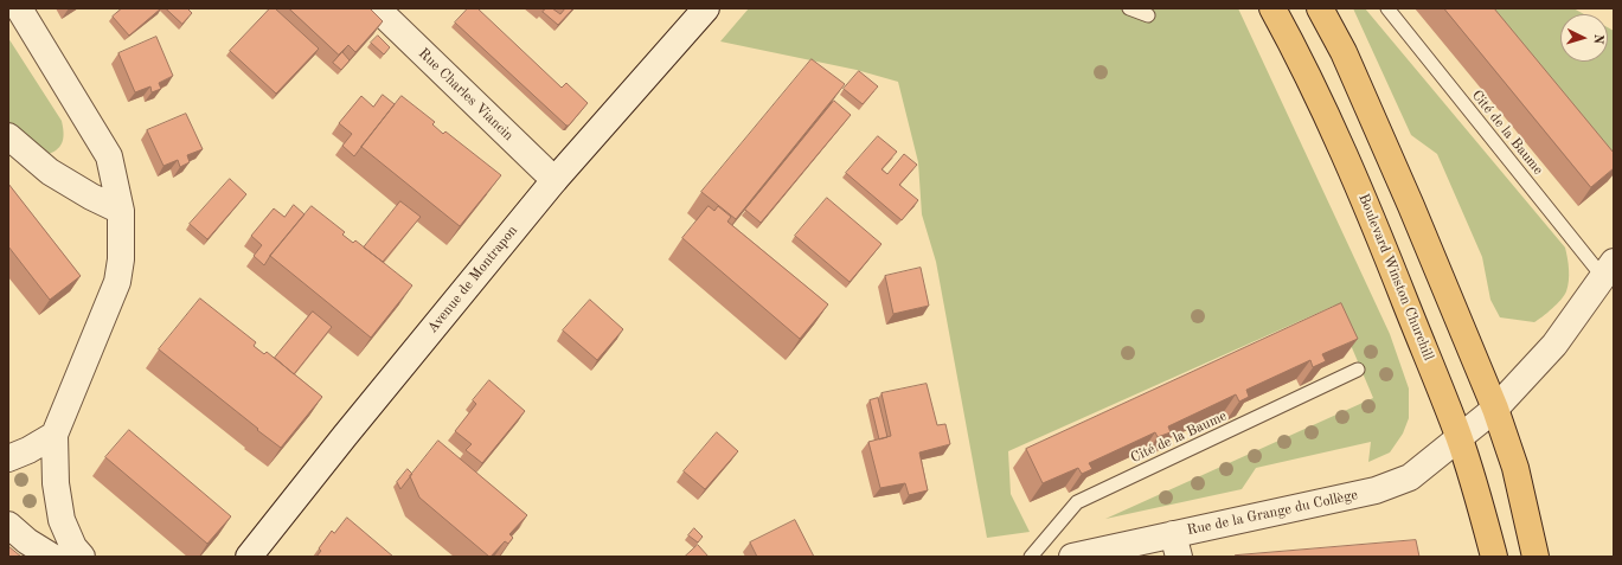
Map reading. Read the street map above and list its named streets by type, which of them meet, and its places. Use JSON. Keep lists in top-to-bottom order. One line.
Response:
{"streets":{"main road":["Boulevard Winston Churchill"],"street":["Rue Charles Viancin","Avenue de Montrapon","Rue de la Grange du Collège"],"lane":["Cité de la Baume"]},"crossings":[["Rue Charles Viancin","Avenue de Montrapon"],["Boulevard Winston Churchill","Rue de la Grange du Collège"]],"north":"right"}
